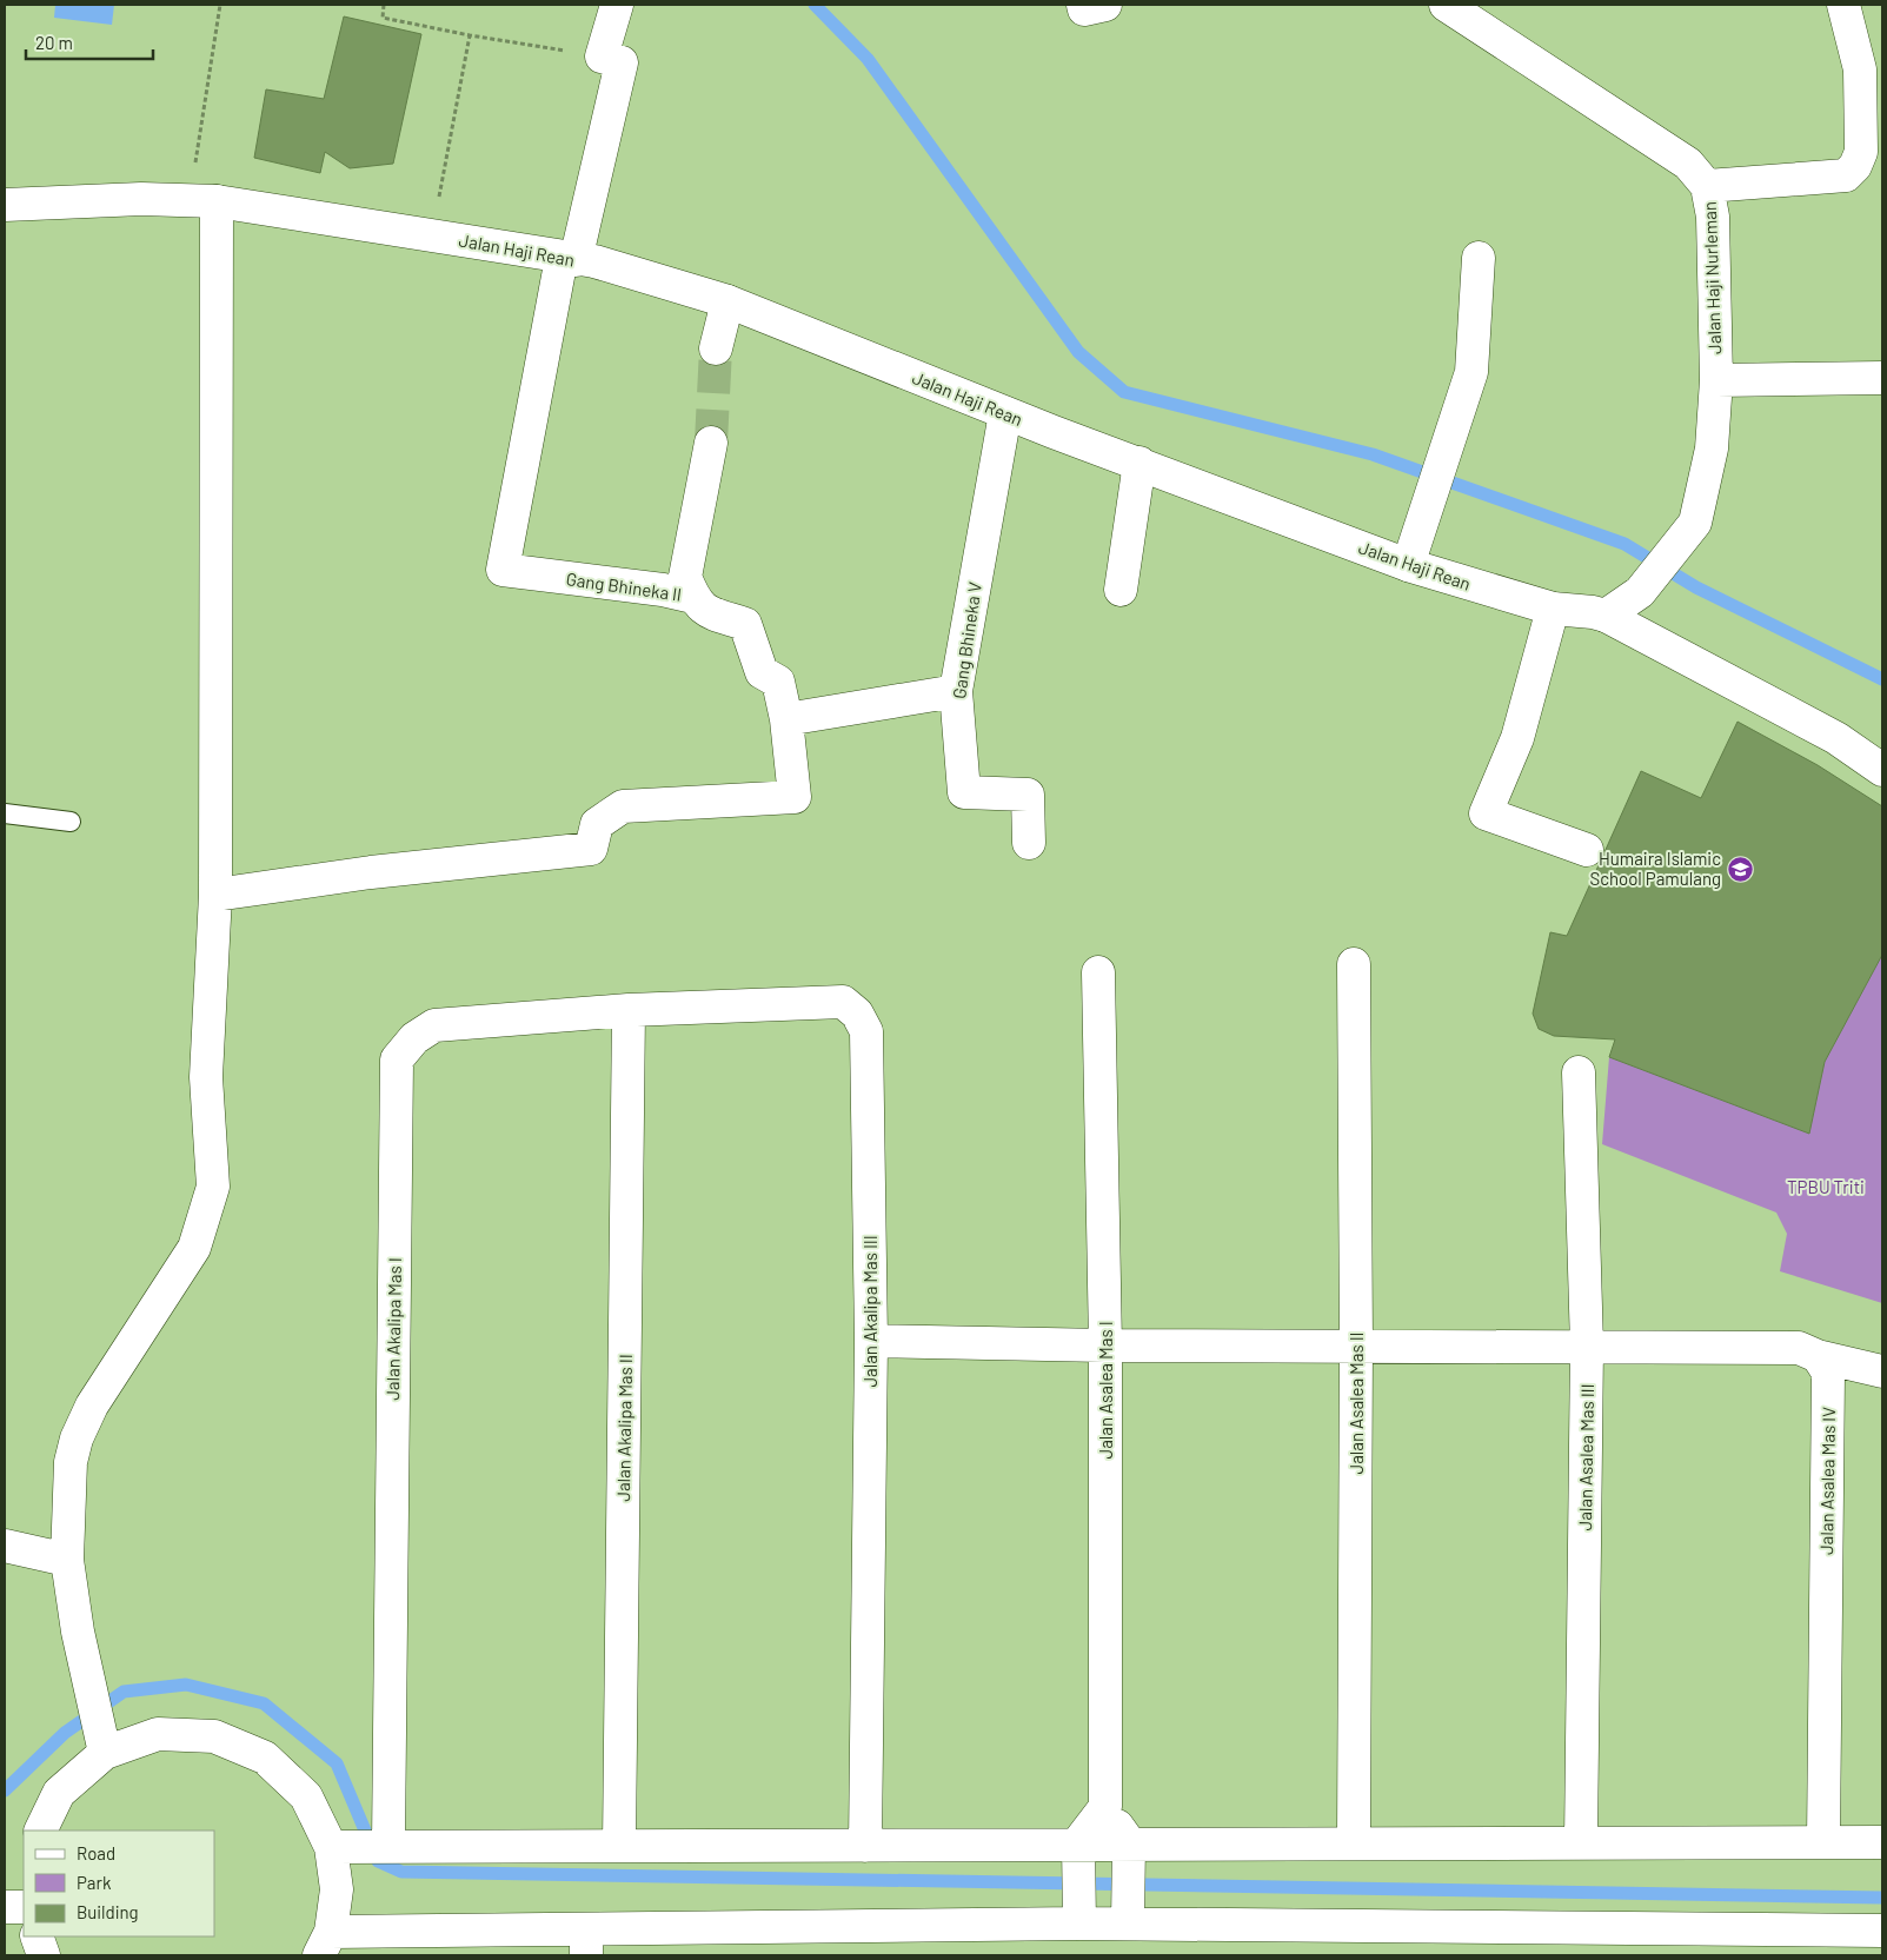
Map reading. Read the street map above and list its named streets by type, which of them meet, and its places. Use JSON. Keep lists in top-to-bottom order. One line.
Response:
{"streets":{"street":["Jalan Haji Rean","Jalan Haji Nurleman","Gang Bhineka II","Gang Bhineka V","Jalan Akalipa Mas III","Jalan Akalipa Mas I","Jalan Asalea Mas I","Jalan Asalea Mas II","Jalan Akalipa Mas II","Jalan Asalea Mas III","Jalan Asalea Mas IV"]},"crossings":[["Jalan Haji Rean","Jalan Haji Nurleman"],["Jalan Haji Rean","Gang Bhineka II"],["Jalan Haji Rean","Gang Bhineka V"],["Jalan Akalipa Mas III","Jalan Akalipa Mas I"],["Jalan Akalipa Mas III","Jalan Akalipa Mas II"],["Jalan Akalipa Mas I","Jalan Akalipa Mas II"]],"parks":["TPBU Triti"],"places":{"school or university":["Humaira Islamic School Pamulang"]},"legend":["Road","Park","Building"],"scale_bar":"20 m"}
